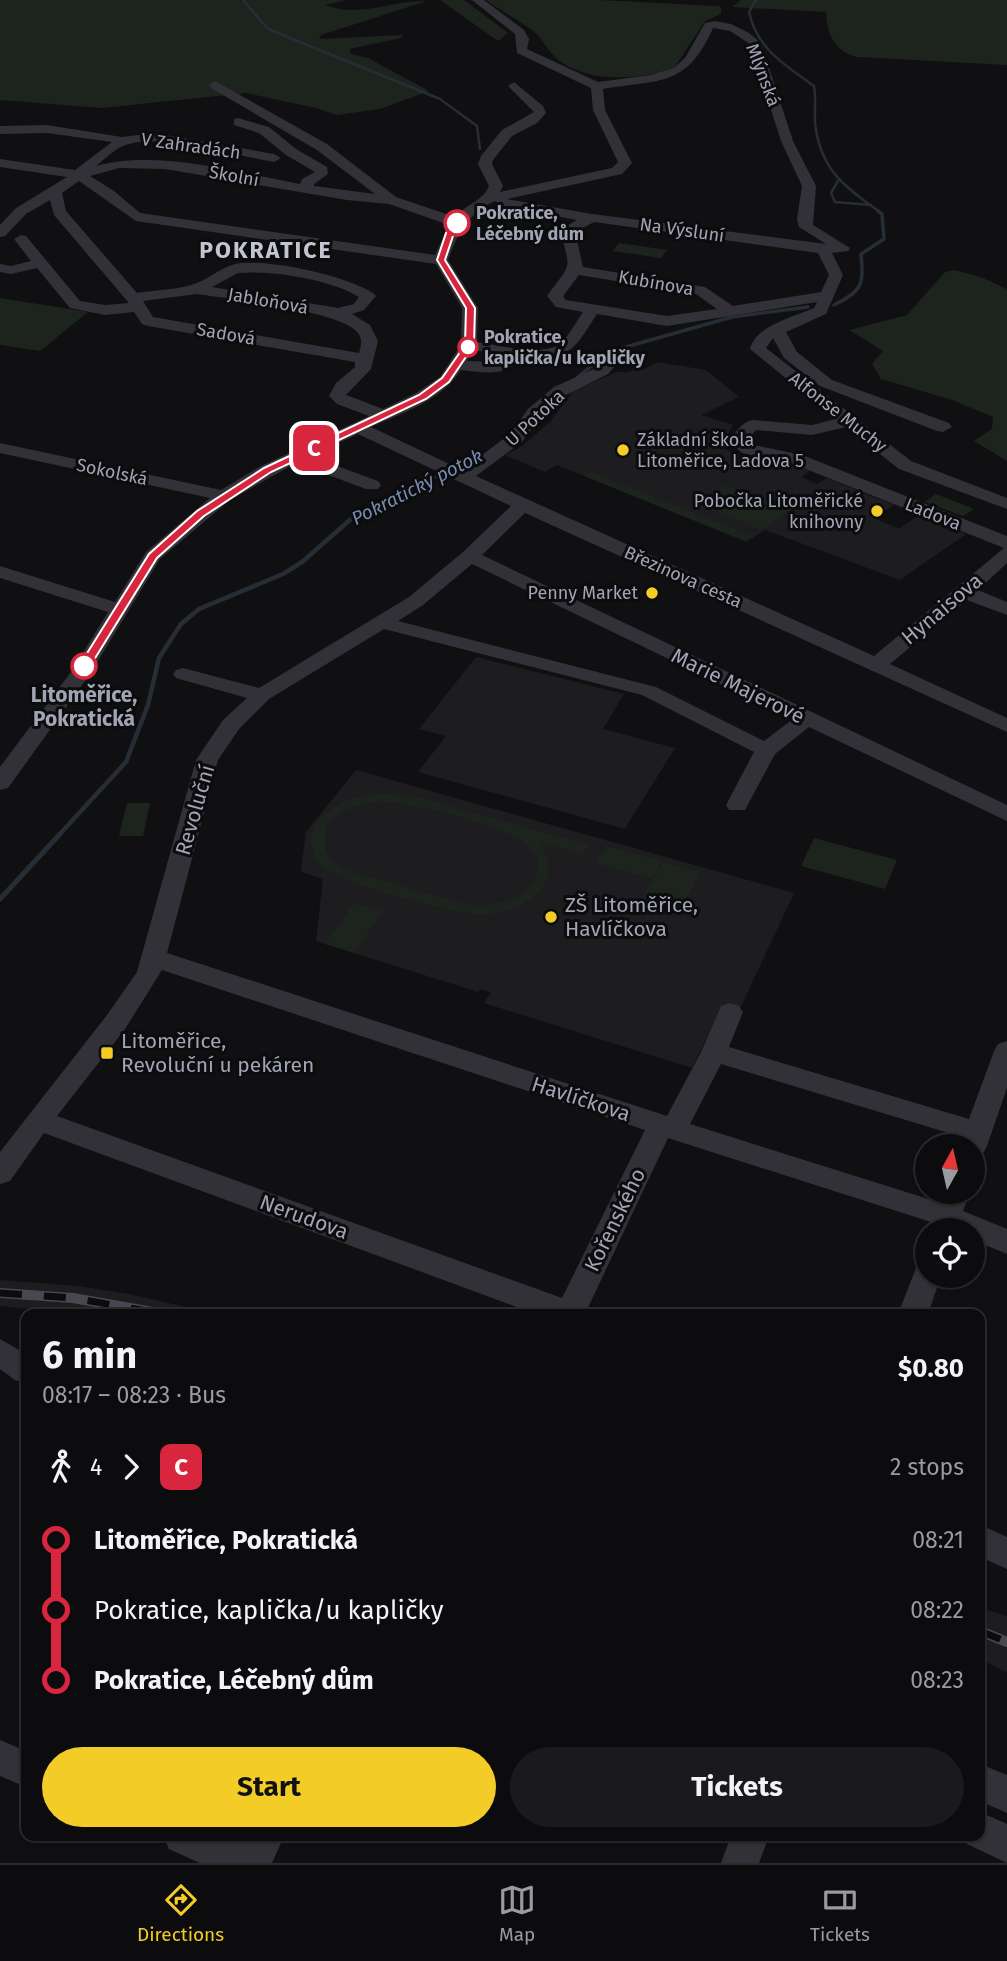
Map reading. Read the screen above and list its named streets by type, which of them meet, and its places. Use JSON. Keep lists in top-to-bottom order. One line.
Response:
{"streets":{"street":["Mlýnská","V Zahradách","Školní","Na Výsluní","Kubínova","Jabloňová","Sadová","Alfonse Muchy","U Potoka","Sokolská","Ladova","Březinova cesta","Hynaisova","Marie Majerové","Revoluční","Havlíčkova","Nerudova","Kořenského"]},"crossings":[["Mlýnská","Na Výsluní"],["V Zahradách","Školní"],["Jabloňová","Sadová"],["Alfonse Muchy","Ladova"],["U Potoka","Březinova cesta"],["Březinova cesta","Hynaisova"],["Březinova cesta","Revoluční"],["Marie Majerové","Revoluční"],["Revoluční","Havlíčkova"],["Revoluční","Nerudova"],["Havlíčkova","Kořenského"]],"districts":["POKRATICE"],"water":["Pokratický potok"],"places":{"other":["Pokratice, Léčebný dům","Pokratice, kaplička/u kapličky","Základní škola Litoměřice, Ladova 5","Pobočka Litoměřické knihovny","Penny Market","Litoměřice, Pokratická","ZŠ Litoměřice, Havlíčkova"],"transit":["Litoměřice, Revoluční u pekáren"]},"lines":["bus line C"],"north":"top","page":{"on_map":"C","heading":["6 min","08:17 – 08:23 · Bus","$0.80"],"legs":["4","C","2 stops"],"list":[{"name":"Litoměřice, Pokratická","value":"08:21"},{"name":"Pokratice, kaplička/u kapličky","value":"08:22"},{"name":"Pokratice, Léčebný dům","value":"08:23"}],"buttons":["Start","Tickets"],"tabs":["Directions","Map","Tickets"]}}
